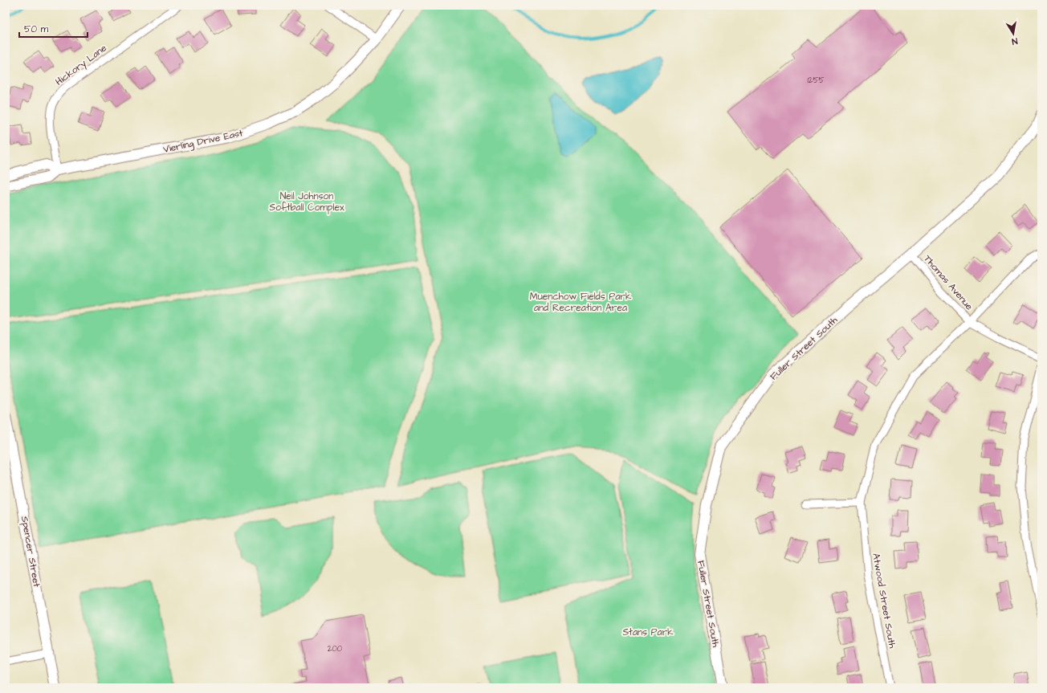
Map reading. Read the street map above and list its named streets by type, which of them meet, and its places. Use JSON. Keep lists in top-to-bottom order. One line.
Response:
{"streets":{"street":["Hickory Lane","Vierling Drive East","Thomas Avenue","Fuller Street South","Spencer Street","Atwood Street South"]},"crossings":[["Hickory Lane","Vierling Drive East"],["Thomas Avenue","Fuller Street South"],["Thomas Avenue","Atwood Street South"]],"parks":["Neil Johnson Softball Complex","Muenchow Fields Park and Recreation Area","Stans Park"],"house_numbers":["1255","200"],"scale_bar":"50 m","north":"bottom"}
